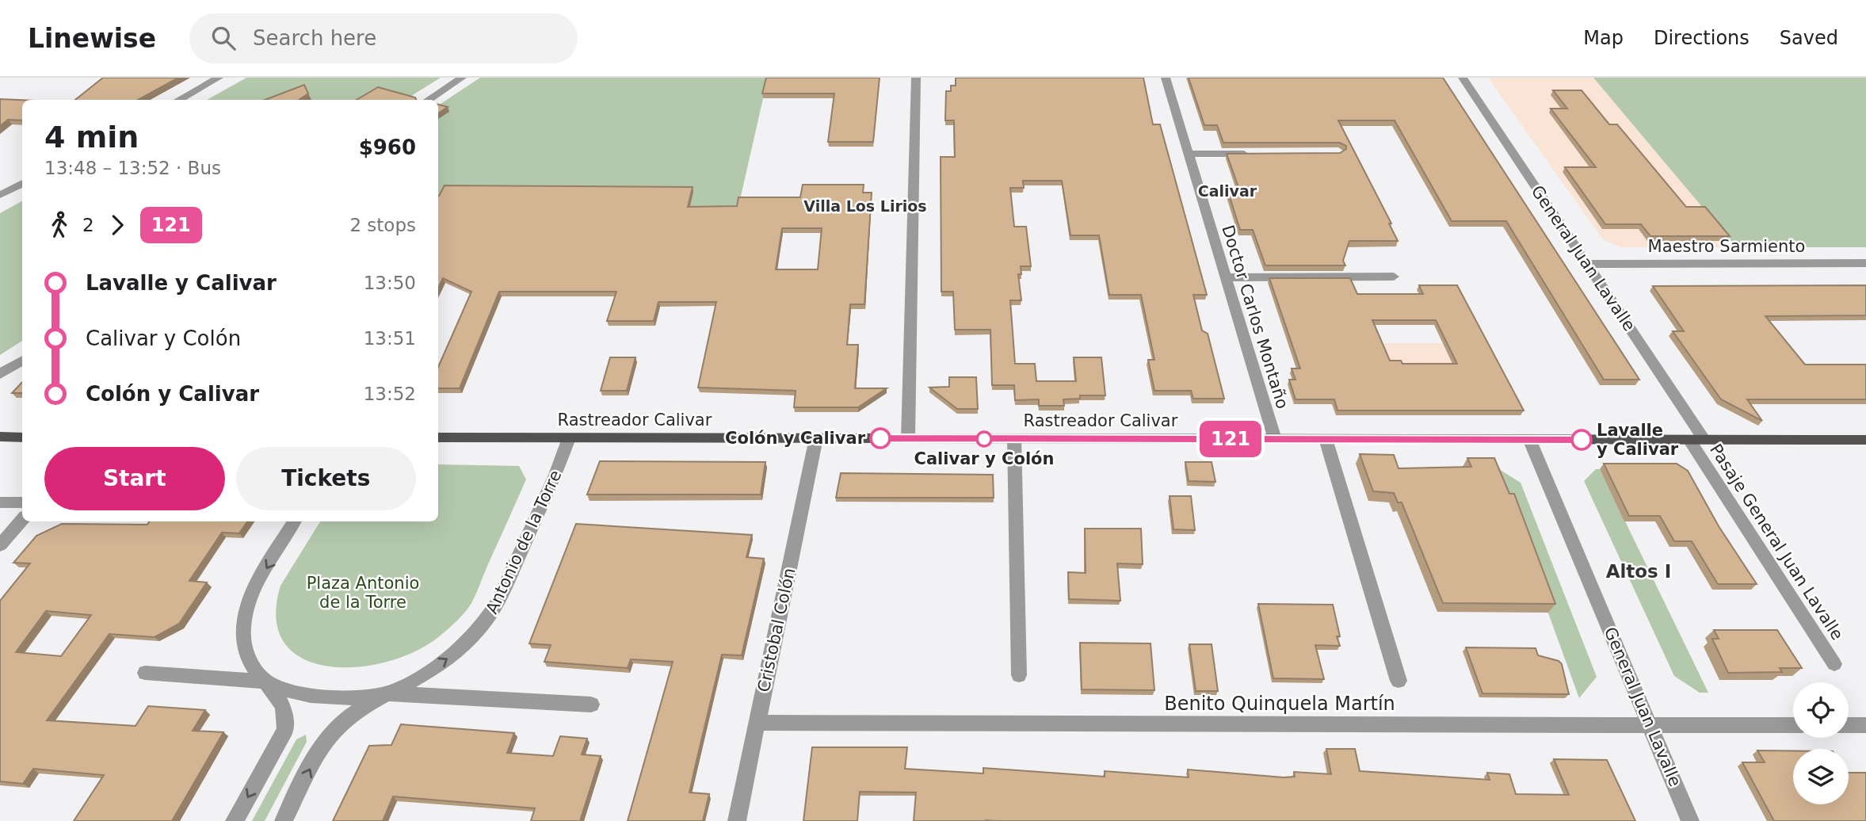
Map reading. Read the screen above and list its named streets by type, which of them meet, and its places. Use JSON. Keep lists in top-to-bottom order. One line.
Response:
{"streets":{"main road":["Rastreador Calivar"],"street":["Maestro Sarmiento","General Juan Lavalle","Doctor Carlos Montaño","Antonio de la Torre","Pasaje General Juan Lavalle","Cristobal Colón","Benito Quinquela Martín"]},"crossings":[["Maestro Sarmiento","General Juan Lavalle"],["General Juan Lavalle","Rastreador Calivar"],["General Juan Lavalle","Pasaje General Juan Lavalle"],["General Juan Lavalle","Benito Quinquela Martín"],["Doctor Carlos Montaño","Rastreador Calivar"],["Rastreador Calivar","Antonio de la Torre"],["Rastreador Calivar","Pasaje General Juan Lavalle"],["Rastreador Calivar","Cristobal Colón"],["Cristobal Colón","Benito Quinquela Martín"]],"one_way":["Antonio de la Torre"],"districts":["Calivar","Villa Los Lirios","Altos I"],"parks":["Plaza Antonio de la Torre"],"places":["Colón y Calivar","Calivar y Colón","Lavalle y Calivar"],"lines":["bus line 121"],"page":{"header":"Linewise","search":"Search here","nav":["Map","Directions","Saved"],"on_map":"121","heading":["4 min","13:48 – 13:52 · Bus","$960"],"legs":["2","121","2 stops"],"list":[{"name":"Lavalle y Calivar","value":"13:50"},{"name":"Calivar y Colón","value":"13:51"},{"name":"Colón y Calivar","value":"13:52"}],"buttons":["Start","Tickets"]}}
